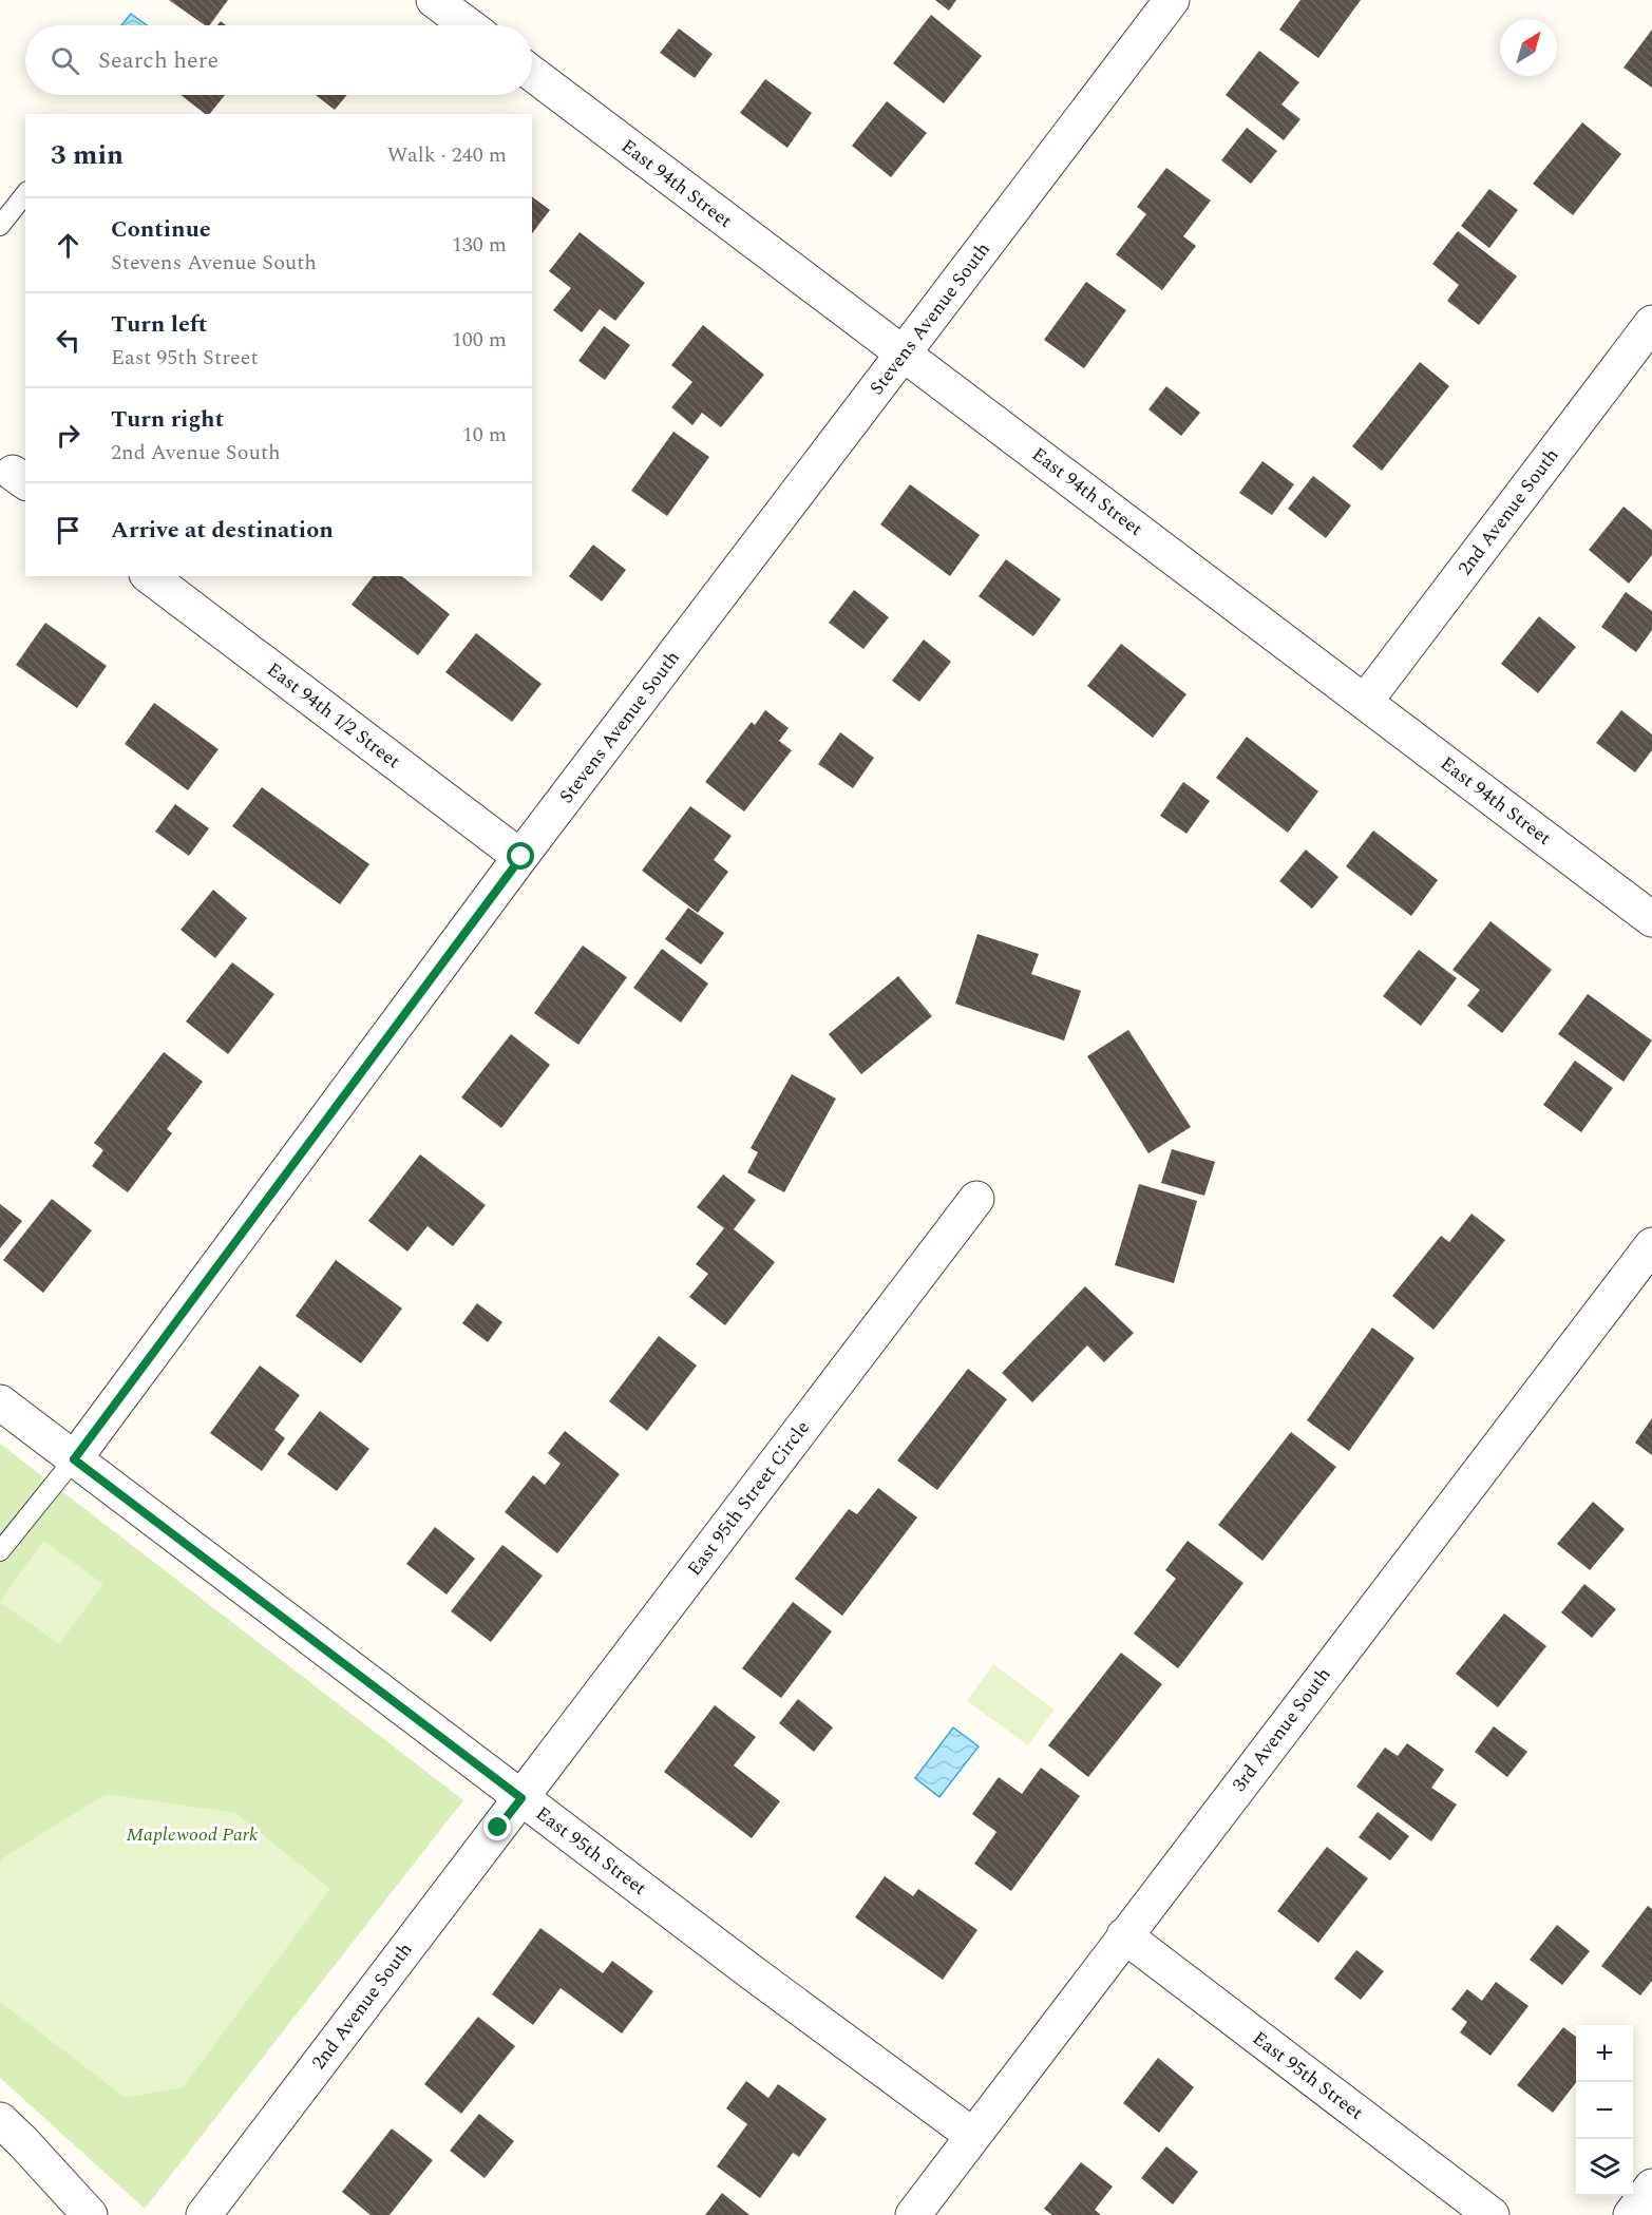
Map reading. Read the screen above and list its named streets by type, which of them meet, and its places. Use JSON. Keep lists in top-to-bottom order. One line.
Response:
{"streets":{"street":["East 94th Street","Stevens Avenue South","2nd Avenue South","East 94th 1/2 Street","East 95th Street Circle","3rd Avenue South","East 95th Street"]},"crossings":[["East 94th Street","Stevens Avenue South"],["East 94th Street","2nd Avenue South"],["Stevens Avenue South","East 94th 1/2 Street"],["Stevens Avenue South","East 95th Street"],["2nd Avenue South","East 95th Street Circle"],["2nd Avenue South","East 95th Street"],["East 95th Street Circle","East 95th Street"],["3rd Avenue South","East 95th Street"]],"parks":["Maplewood Park"],"north":"top right","page":{"search":"Search here","heading":["3 min","Walk · 240 m"],"list":[["Continue","Stevens Avenue South","130 m"],["Turn left","East 95th Street","100 m"],["Turn right","2nd Avenue South","10 m"],"Arrive at destination"],"map_buttons":["+","−"]}}
